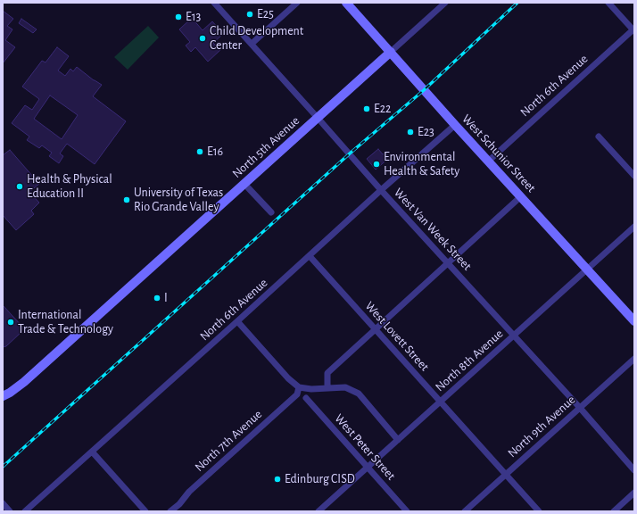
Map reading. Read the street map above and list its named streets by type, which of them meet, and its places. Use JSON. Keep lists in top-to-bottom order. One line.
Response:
{"streets":{"street":["North 6th Avenue","North 5th Avenue","West Schunior Street","West Van Week Street","West Lovett Street","North 8th Avenue","North 9th Avenue","North 7th Avenue","West Peter Street"]},"crossings":[["North 6th Avenue","West Schunior Street"],["North 6th Avenue","West Van Week Street"],["North 6th Avenue","West Lovett Street"],["North 5th Avenue","West Schunior Street"],["North 5th Avenue","West Van Week Street"],["West Schunior Street","North 8th Avenue"],["West Van Week Street","North 8th Avenue"],["West Van Week Street","North 9th Avenue"],["West Lovett Street","North 8th Avenue"],["West Lovett Street","North 9th Avenue"],["North 8th Avenue","West Peter Street"]],"places":["E25","E13","Child Development Center","E22","E23","E16","Environmental Health & Safety","Health & Physical Education II","University of Texas Rio Grande Valley","I","International Trade & Technology","Edinburg CISD"]}
